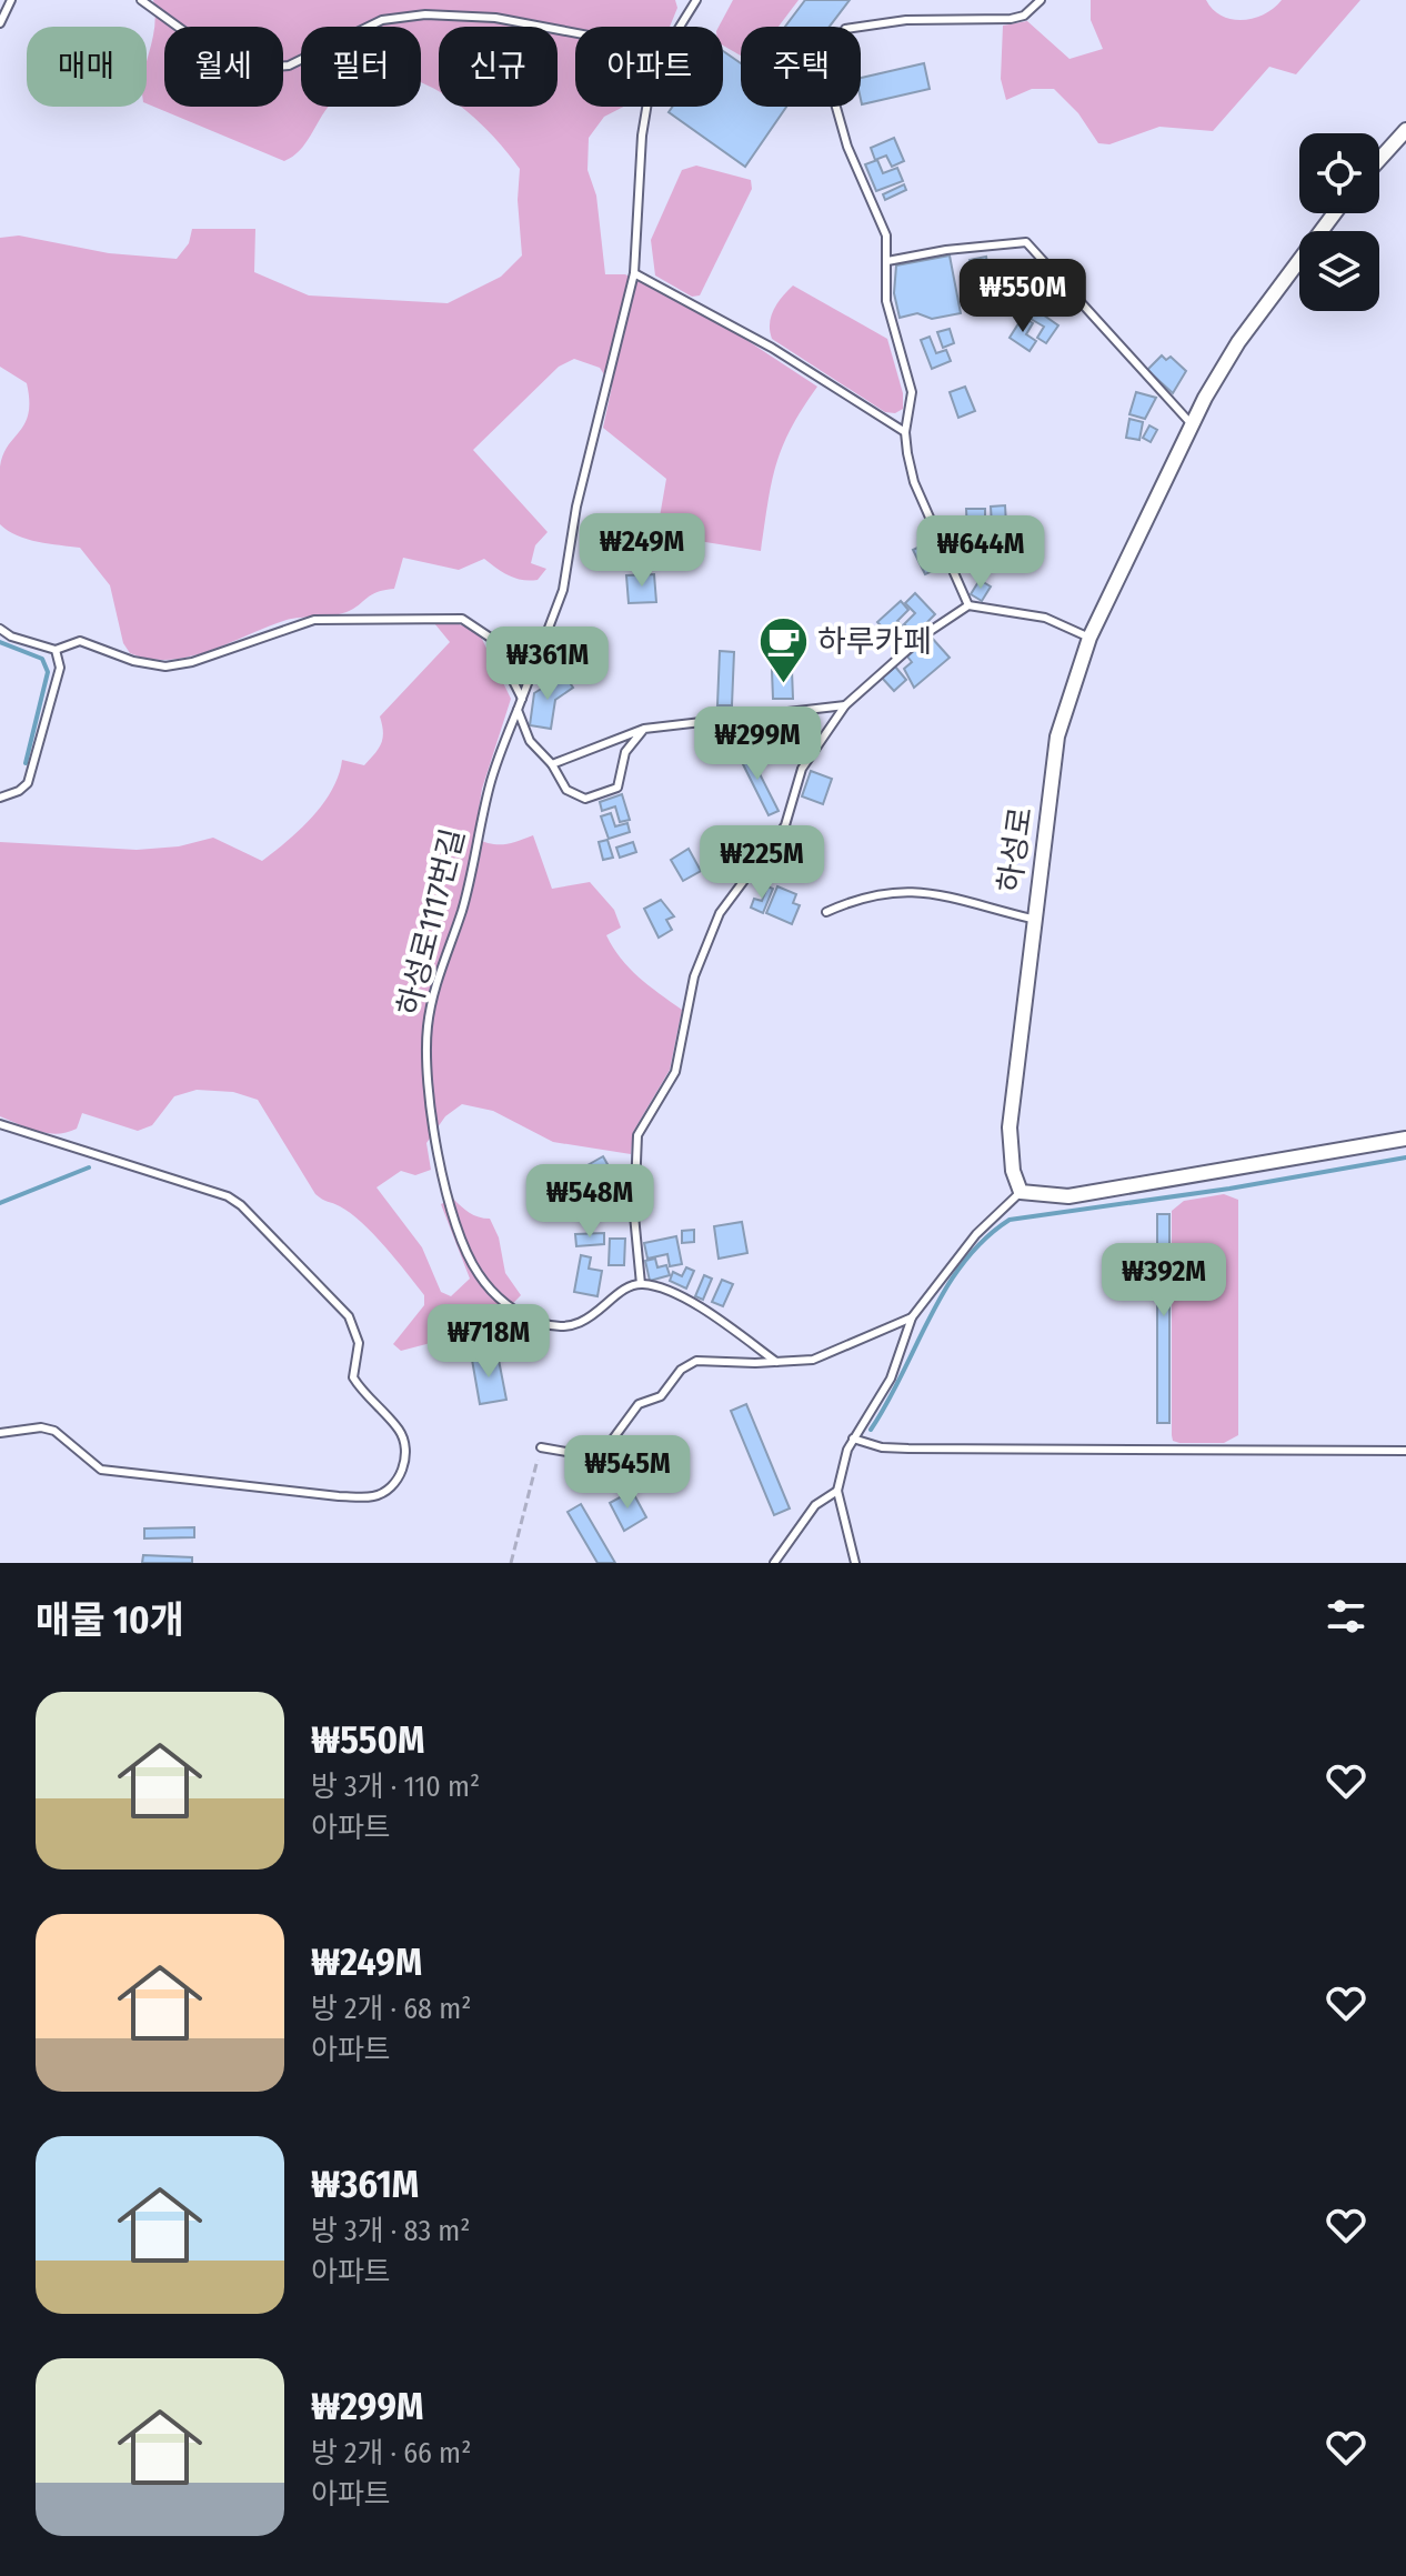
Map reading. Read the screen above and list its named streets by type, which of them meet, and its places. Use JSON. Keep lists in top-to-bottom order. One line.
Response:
{"streets":{"street":["하성로"],"lane":["하성로1117번길"]},"places":{"cafe":["하루카페"]},"page":{"chip":["매매","월세","필터","신규","아파트","주택"],"price":["₩550M","₩249M","₩644M","₩361M","₩299M","₩225M","₩548M","₩392M","₩718M","₩545M"],"heading":"매물 10개","list":[{"name":"₩550M","note":"방 3개 · 110 m² · 아파트"},{"name":"₩249M","note":"방 2개 · 68 m² · 아파트"},{"name":"₩361M","note":"방 3개 · 83 m² · 아파트"},{"name":"₩299M","note":"방 2개 · 66 m² · 아파트"}]}}
